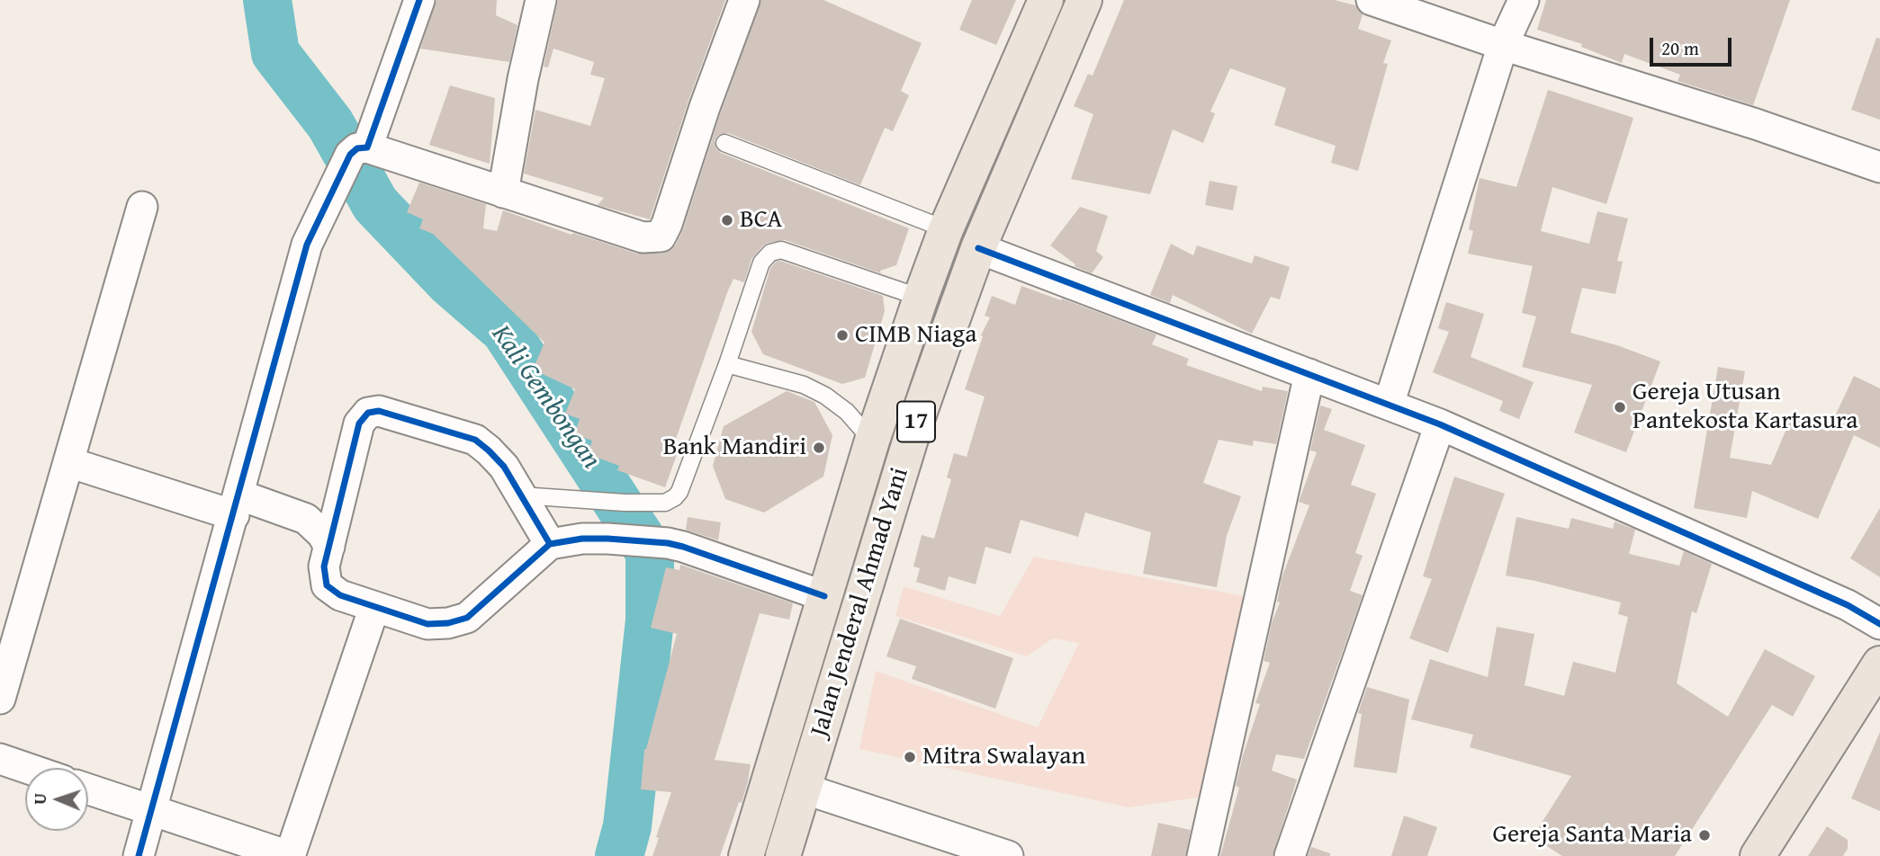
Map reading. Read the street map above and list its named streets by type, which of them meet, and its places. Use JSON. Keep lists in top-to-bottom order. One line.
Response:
{"streets":{"main road":["17","Jalan Jenderal Ahmad Yani"]},"water":["Kali Gembongan"],"places":["BCA","CIMB Niaga","Gereja Utusan Pantekosta Kartasura","Bank Mandiri","Mitra Swalayan","Gereja Santa Maria"],"scale_bar":"20 m","north":"left"}
